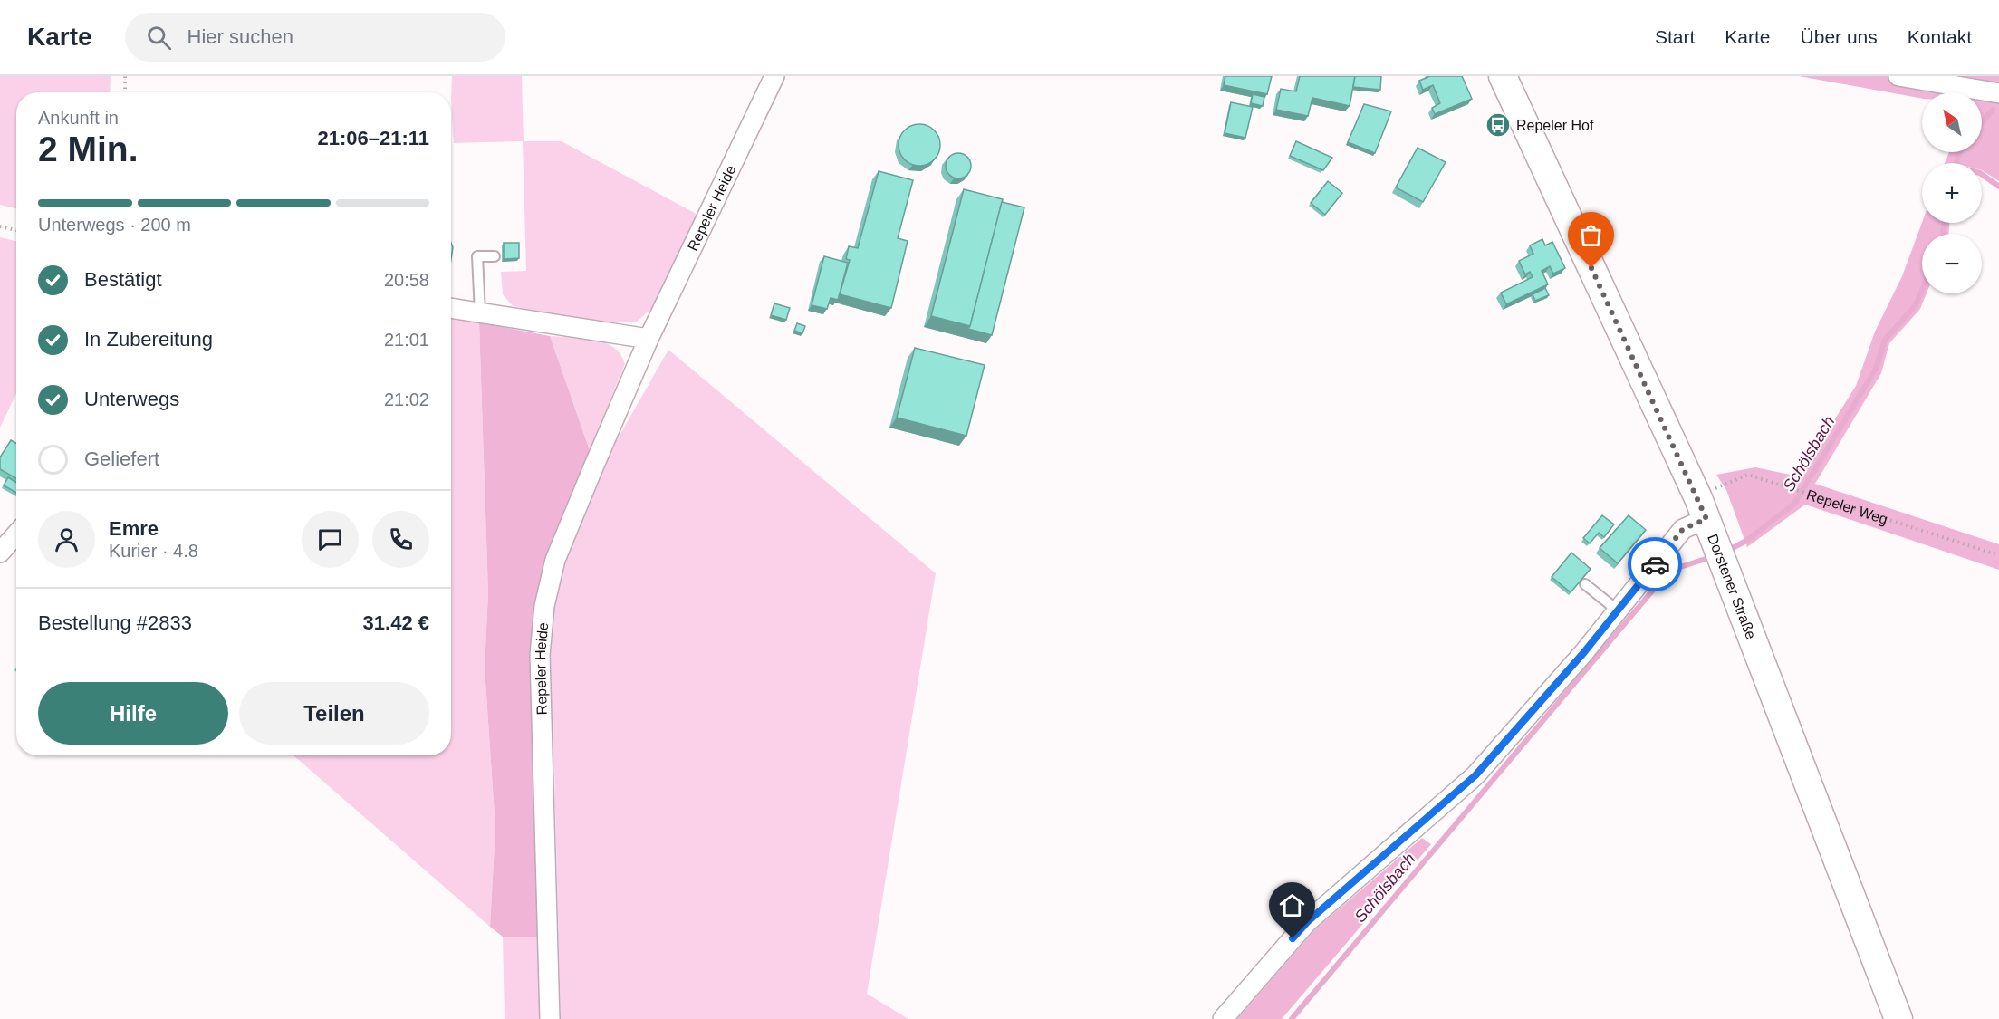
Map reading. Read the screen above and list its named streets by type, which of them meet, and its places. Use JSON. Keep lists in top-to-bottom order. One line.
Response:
{"streets":{"main road":["Dorstener Straße"],"street":["Repeler Heide"],"path":["Repeler Weg"]},"crossings":[["Repeler Weg","Dorstener Straße"]],"water":["Schölsbach"],"places":{"bus stop":["Repeler Hof"]},"north":"top left","page":{"header":"Karte","search":"Hier suchen","nav":["Start","Karte","Über uns","Kontakt"],"map_buttons":["+","−"],"heading":["2 Min.","Ankunft in","21:06–21:11"],"panel":["Emre","Kurier · 4.8","Bestellung #2833","31.42 €"],"bar":"Unterwegs · 200 m","list":[["Bestätigt","20:58"],["In Zubereitung","21:01"],["Unterwegs","21:02"],"Geliefert"],"buttons":["Hilfe","Teilen"]}}
